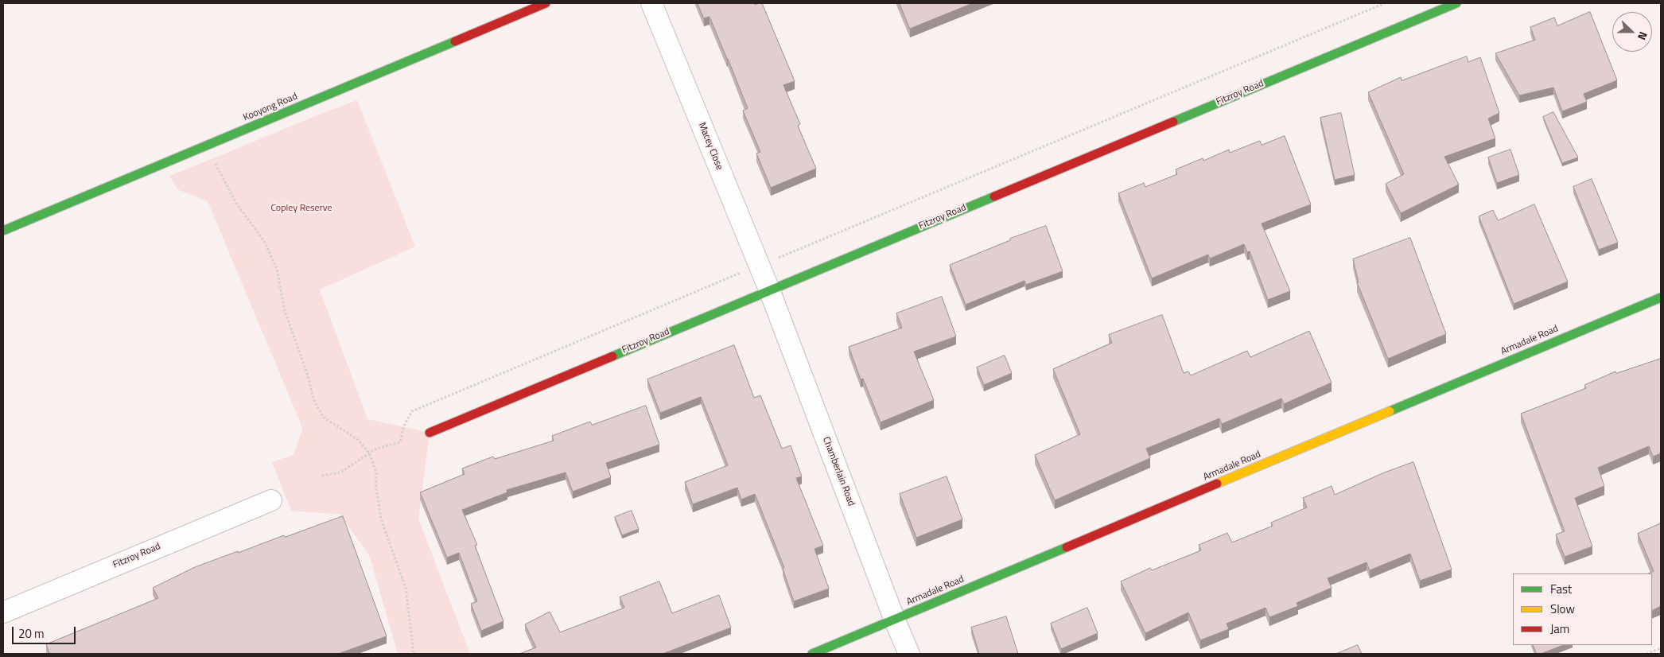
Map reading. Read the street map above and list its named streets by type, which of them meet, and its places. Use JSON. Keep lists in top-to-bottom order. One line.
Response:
{"streets":{"street":["Fitzroy Road","Kooyong Road","Macey Close","Armadale Road","Chamberlain Road"]},"crossings":[["Fitzroy Road","Macey Close"],["Fitzroy Road","Chamberlain Road"],["Macey Close","Chamberlain Road"],["Armadale Road","Chamberlain Road"]],"parks":["Copley Reserve"],"legend":["Fast","Slow","Jam"],"scale_bar":"20 m","north":"right"}
